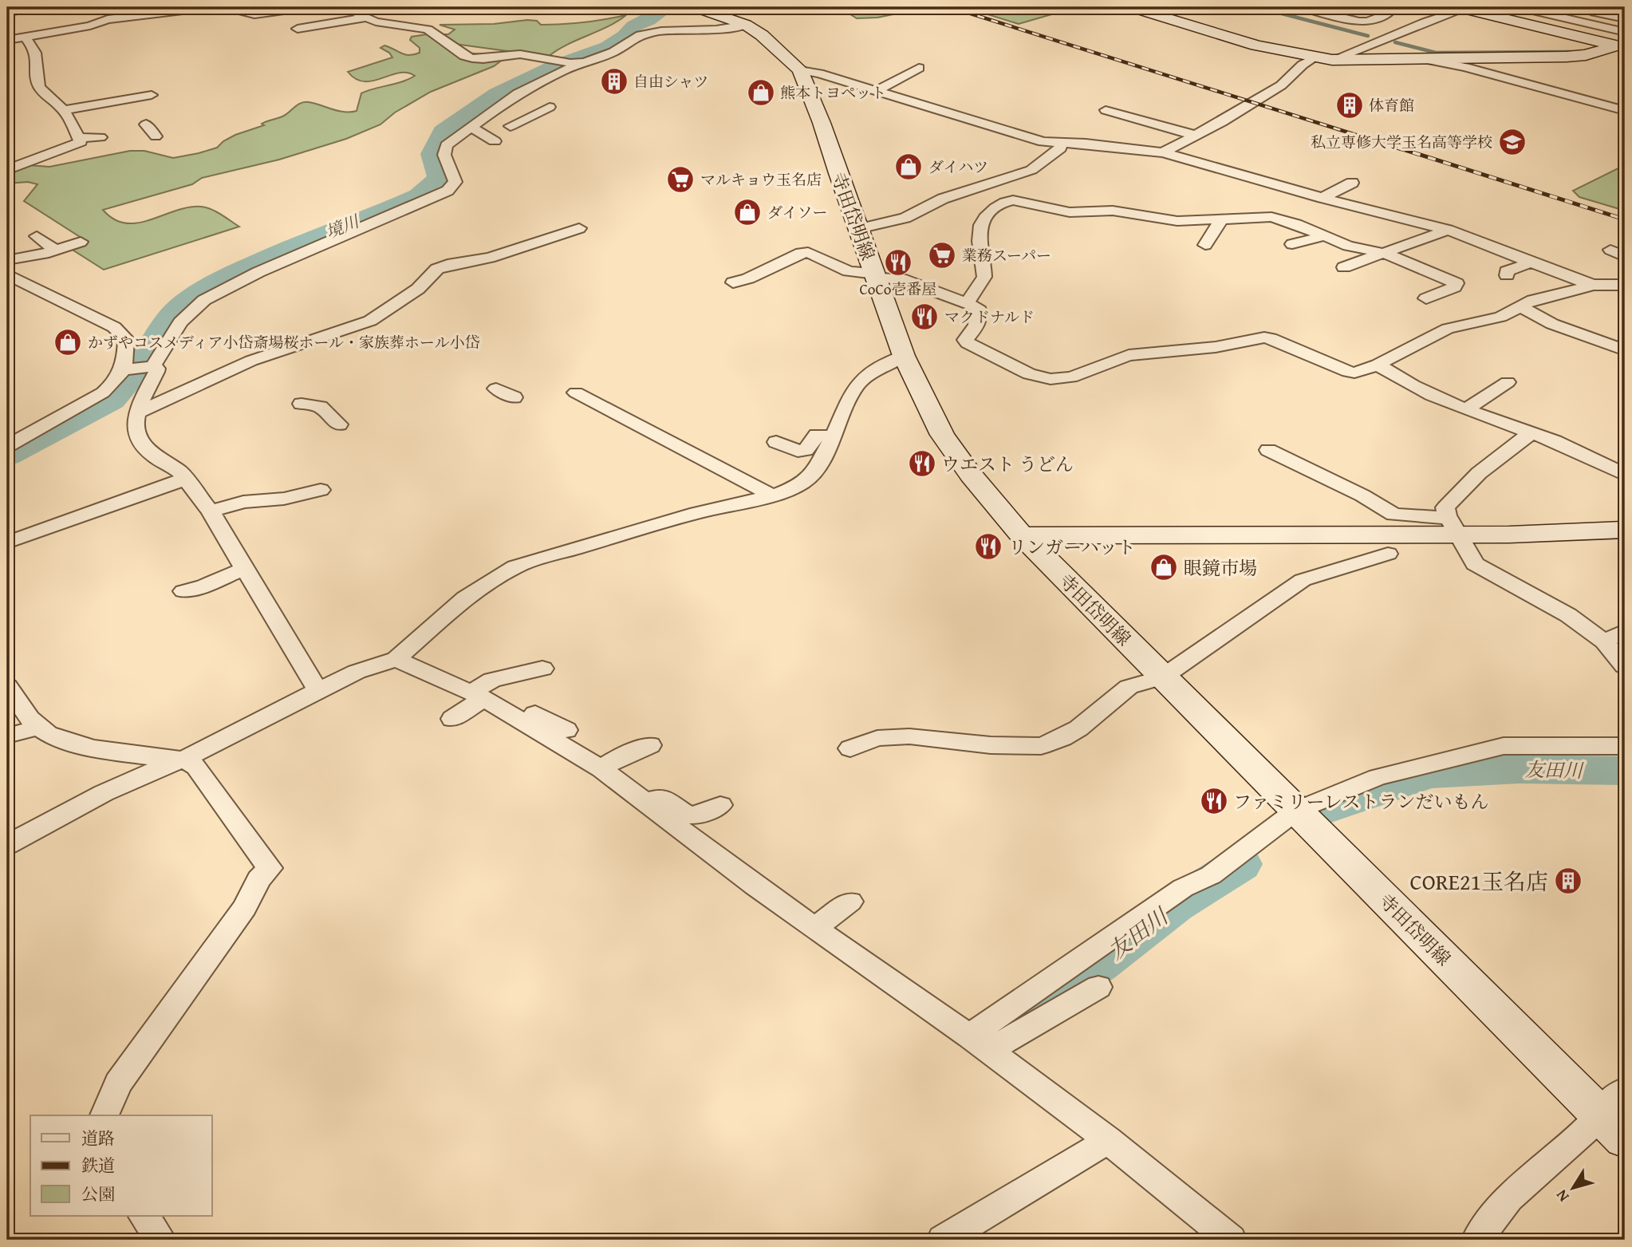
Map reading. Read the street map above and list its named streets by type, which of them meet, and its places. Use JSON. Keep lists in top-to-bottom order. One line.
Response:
{"streets":{"main road":["寺田岱明線"]},"water":["境川","友田川"],"places":{"building":["自由シャツ","体育館","CORE21玉名店"],"shop":["熊本トヨペット","ダイハツ","ダイソー","かずやコスメディア小岱斎場桜ホール・家族葬ホール小岱","眼鏡市場"],"school or university":["私立専修大学玉名高等学校"],"supermarket":["マルキョウ玉名店","業務スーパー"],"restaurant":["CoCo壱番屋","マクドナルド","ウエスト うどん","リンガーハット","ファミリーレストランだいもん"]},"legend":["道路","鉄道","公園"],"north":"bottom left"}
